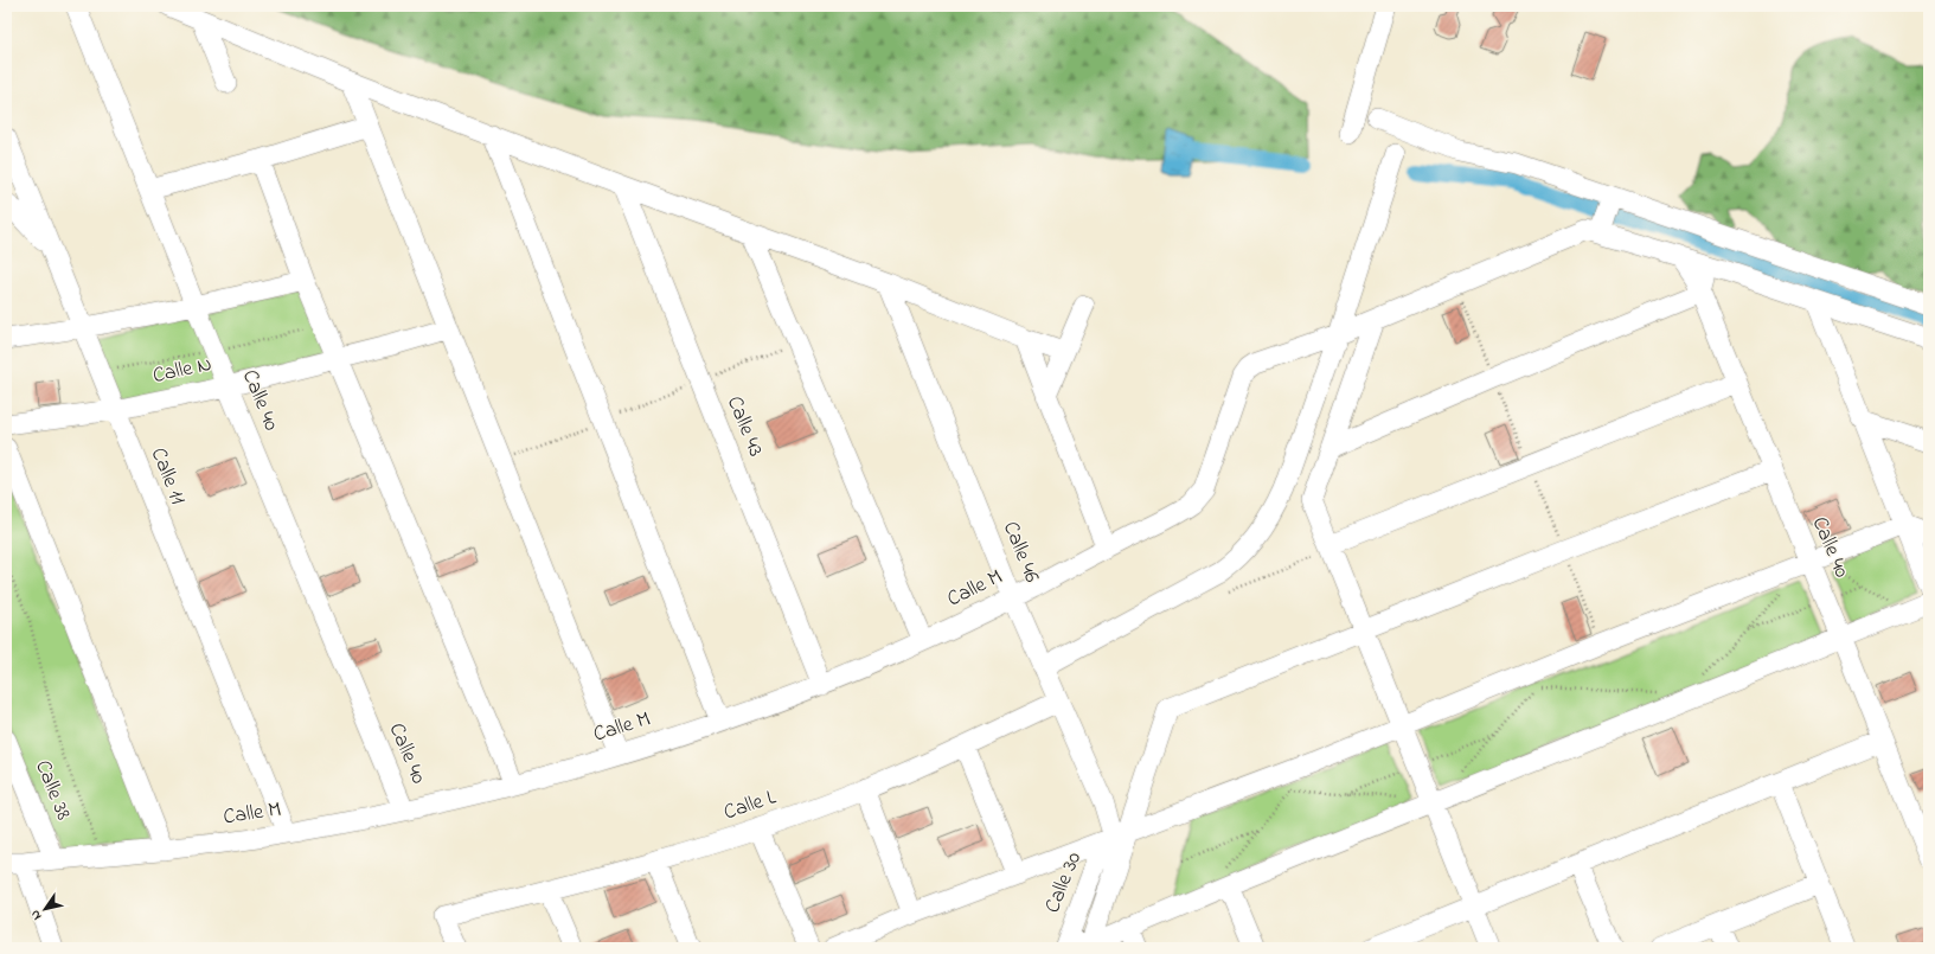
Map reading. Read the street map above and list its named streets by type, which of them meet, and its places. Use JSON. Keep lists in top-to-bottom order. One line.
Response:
{"streets":{"street":["Calle N","Calle 40","Calle 43","Calle 11","Calle 46","Calle M","Calle 38","Calle L","Calle 30"]},"crossings":[["Calle N","Calle 40"],["Calle N","Calle 11"],["Calle 40","Calle M"],["Calle 43","Calle M"],["Calle 11","Calle M"],["Calle 46","Calle M"],["Calle 46","Calle L"],["Calle 46","Calle 30"],["Calle M","Calle 38"]],"north":"bottom left"}
